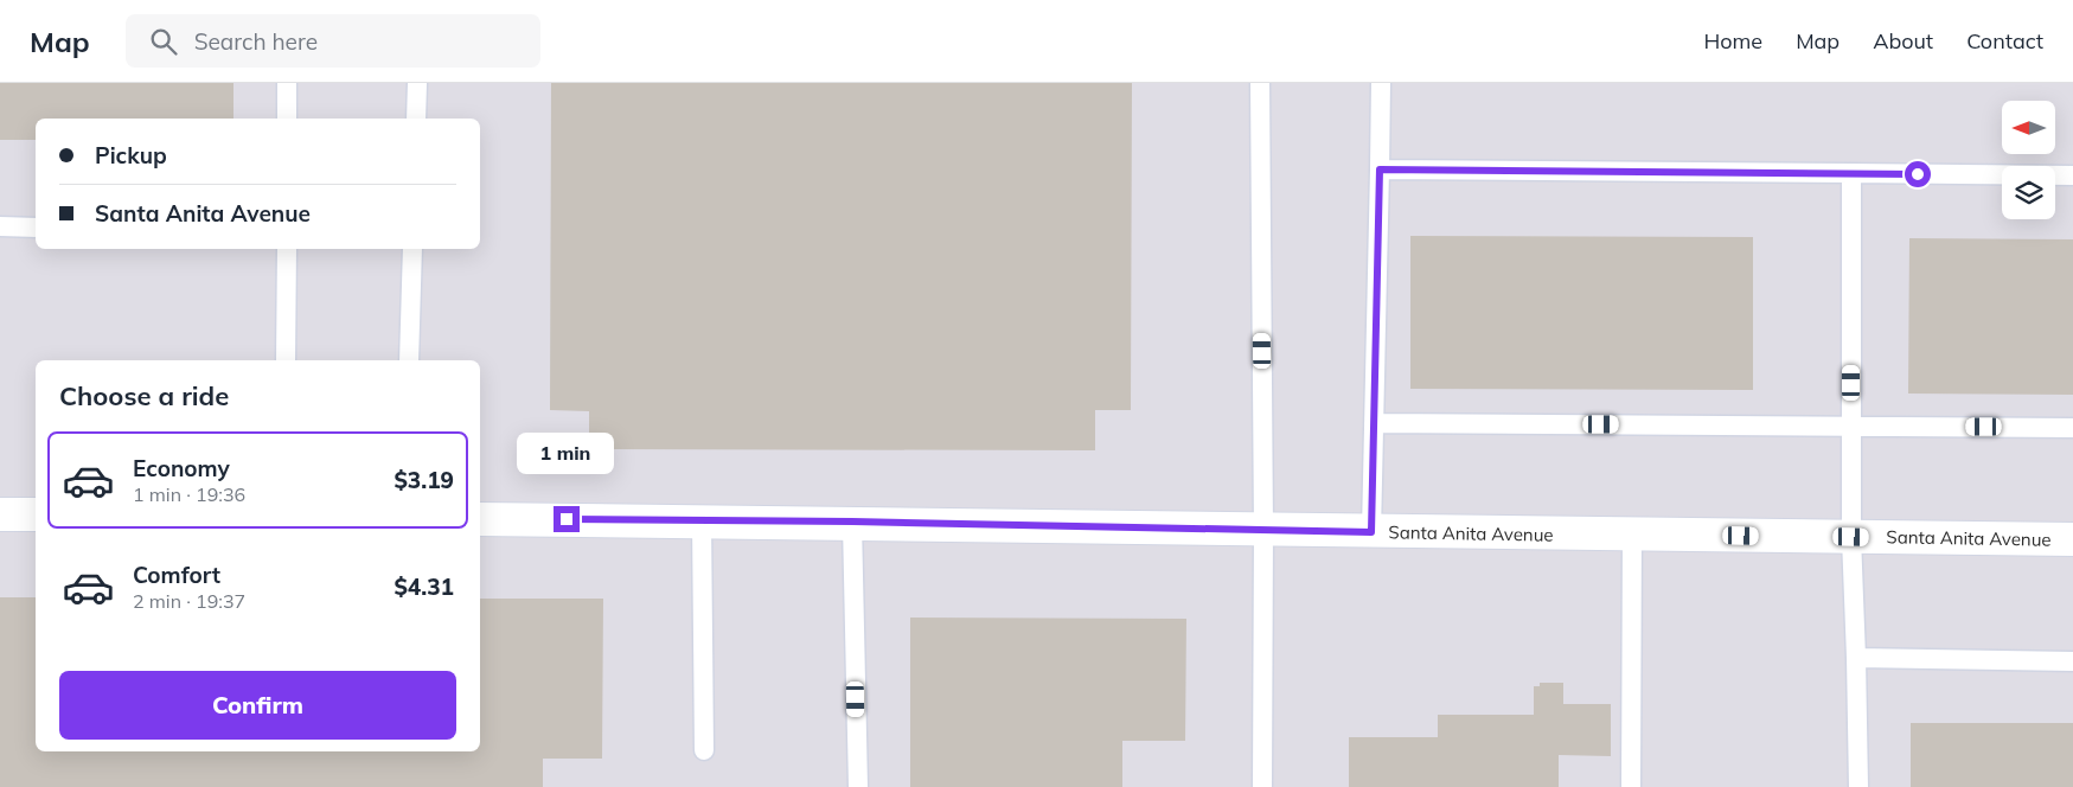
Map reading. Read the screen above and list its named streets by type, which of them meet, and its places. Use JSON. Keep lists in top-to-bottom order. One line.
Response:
{"streets":{"street":["Santa Anita Avenue"]},"north":"left","page":{"header":"Map","search":"Search here","nav":["Home","Map","About","Contact"],"banner":["Pickup","Santa Anita Avenue"],"heading":"Choose a ride","list":[{"name":"Economy","note":"1 min · 19:36","value":"$3.19"},{"name":"Comfort","note":"2 min · 19:37","value":"$4.31"}],"bubble":"1 min","buttons":"Confirm"}}
